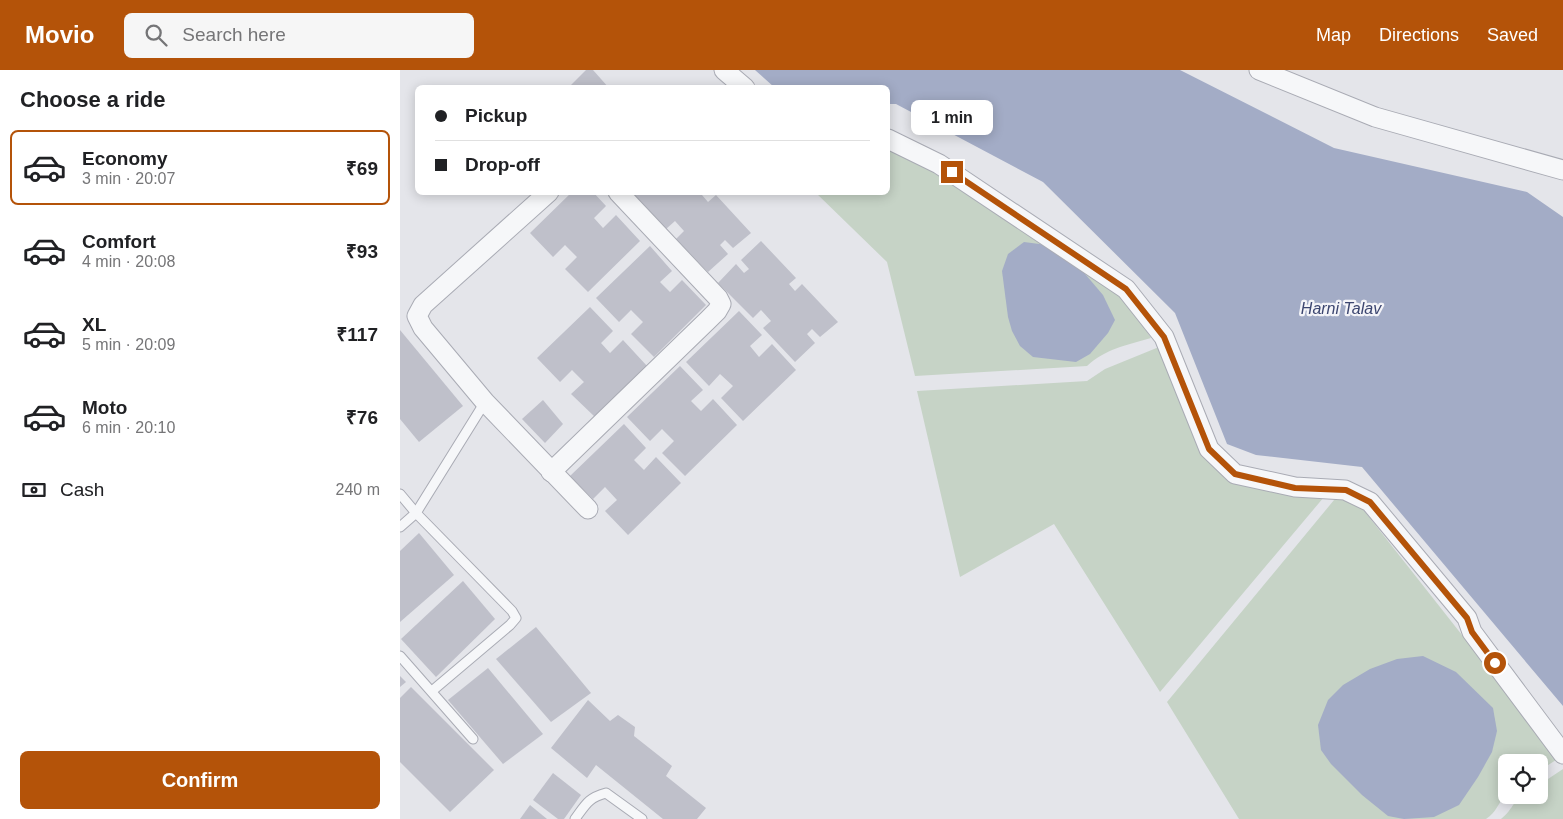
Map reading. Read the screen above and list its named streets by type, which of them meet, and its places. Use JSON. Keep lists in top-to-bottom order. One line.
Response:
{"water":["Harni Talav"],"page":{"header":"Movio","search":"Search here","nav":["Map","Directions","Saved"],"heading":"Choose a ride","banner":["Pickup","Drop-off"],"bubble":"1 min","list":[{"name":"Economy","note":"3 min · 20:07","value":"₹69"},{"name":"Comfort","note":"4 min · 20:08","value":"₹93"},{"name":"XL","note":"5 min · 20:09","value":"₹117"},{"name":"Moto","note":"6 min · 20:10","value":"₹76"}],"pay":["Cash","240 m"],"buttons":"Confirm"}}
